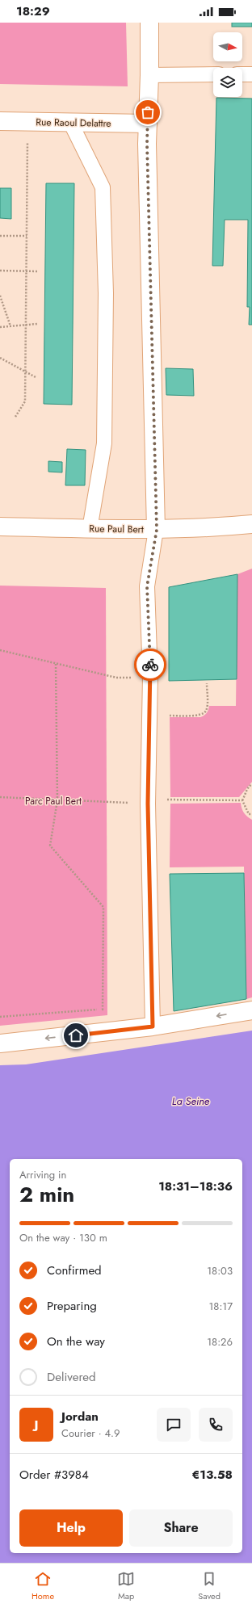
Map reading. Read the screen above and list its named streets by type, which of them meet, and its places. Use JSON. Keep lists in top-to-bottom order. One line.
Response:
{"streets":{"street":["Rue Raoul Delattre","Rue Paul Bert"]},"water":["La Seine"],"parks":["Parc Paul Bert"],"north":"right","page":{"status":"18:29","heading":["2 min","Arriving in","18:31–18:36"],"panel":["Jordan","Courier · 4.9","Order #3984","€13.58"],"bar":"On the way · 130 m","list":[["Confirmed","18:03"],["Preparing","18:17"],["On the way","18:26"],"Delivered"],"round":"J","buttons":["Help","Share"],"tabs":["Home","Map","Saved"]}}
